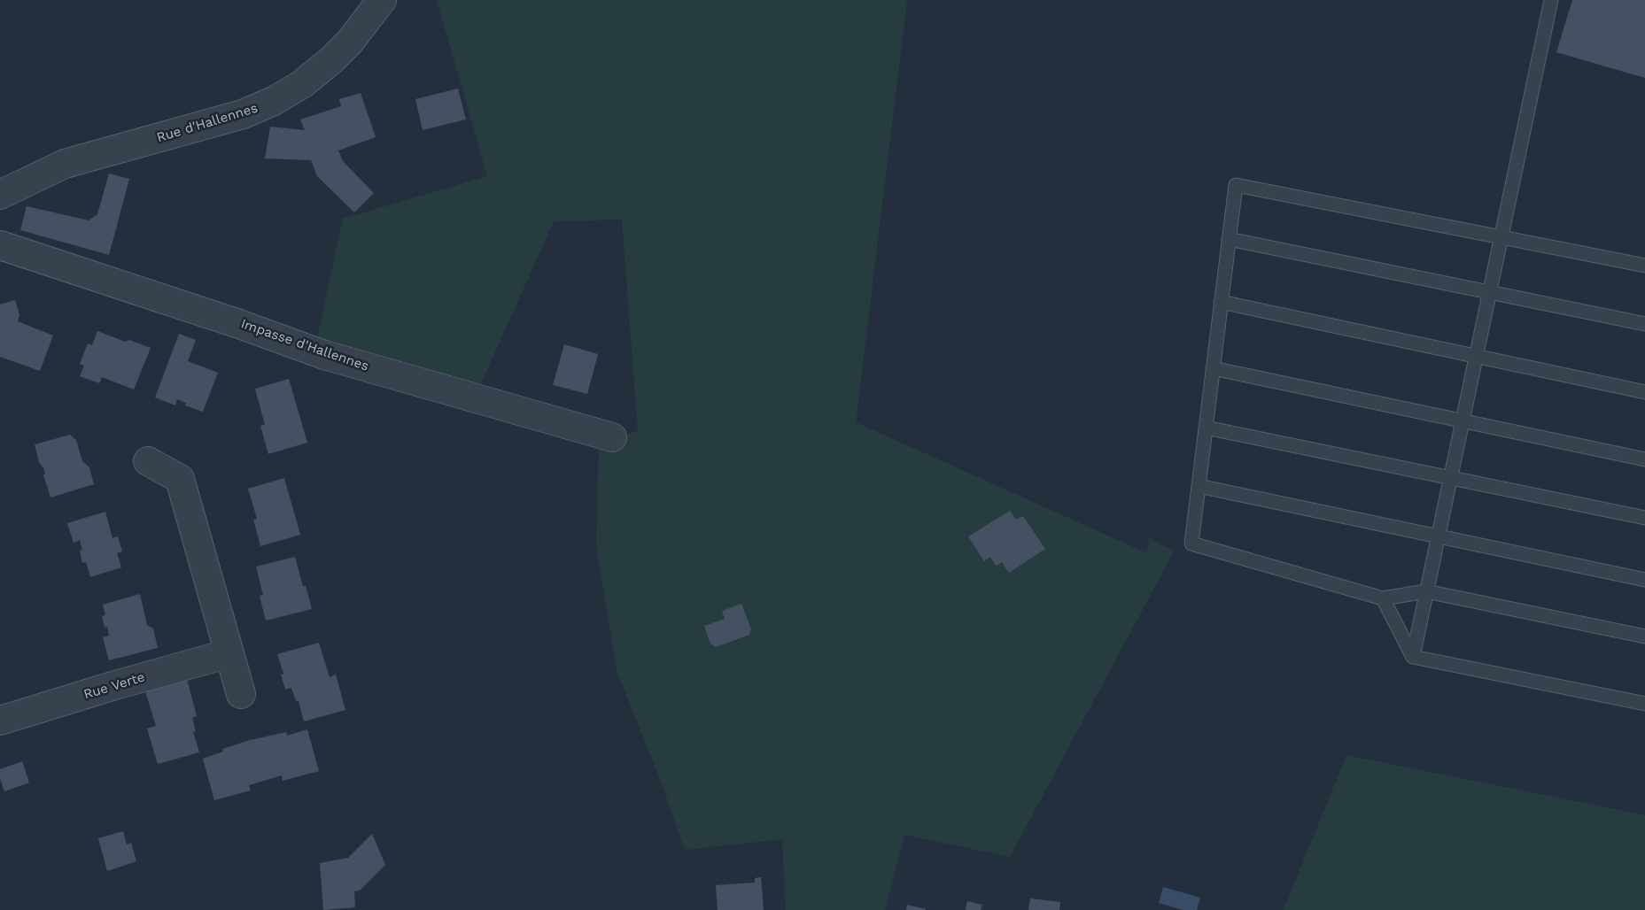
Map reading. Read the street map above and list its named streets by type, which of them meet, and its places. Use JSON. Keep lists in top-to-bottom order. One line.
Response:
{"streets":{"street":["Rue d'Hallennes","Impasse d'Hallennes","Rue Verte"]}}
